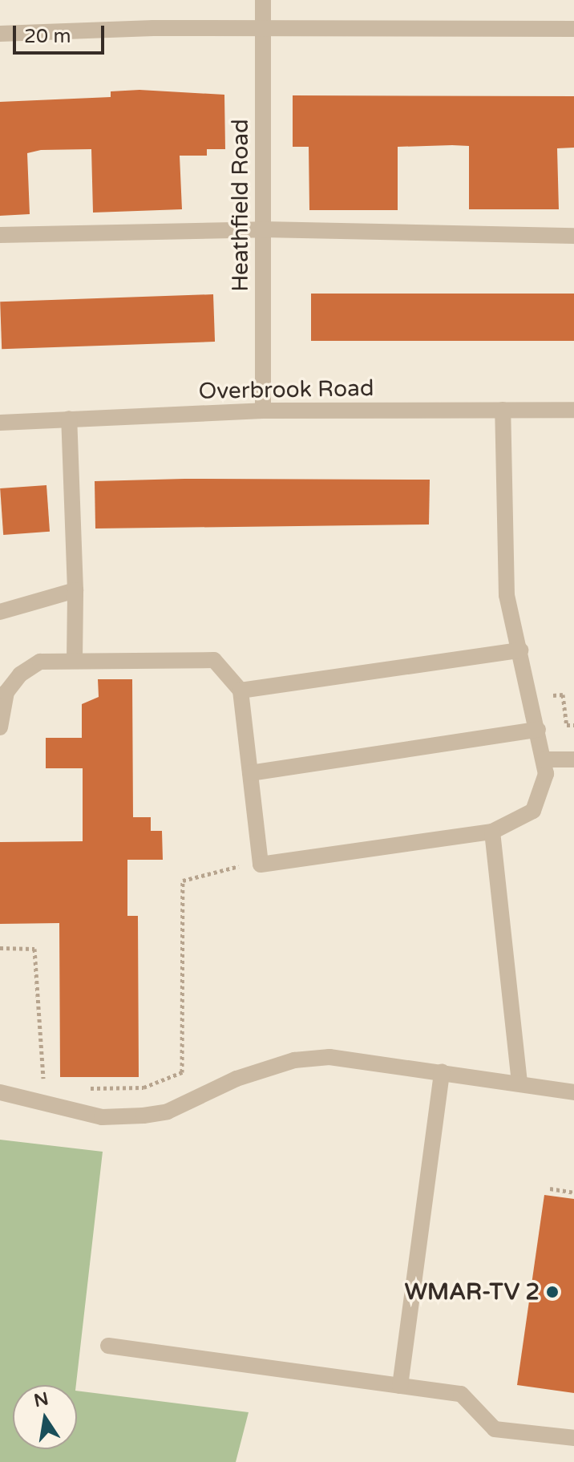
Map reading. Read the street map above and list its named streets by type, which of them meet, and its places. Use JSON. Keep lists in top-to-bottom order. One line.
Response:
{"streets":{"street":["Heathfield Road","Overbrook Road"]},"crossings":[["Heathfield Road","Overbrook Road"]],"places":["WMAR-TV 2"],"scale_bar":"20 m","north":"top"}
